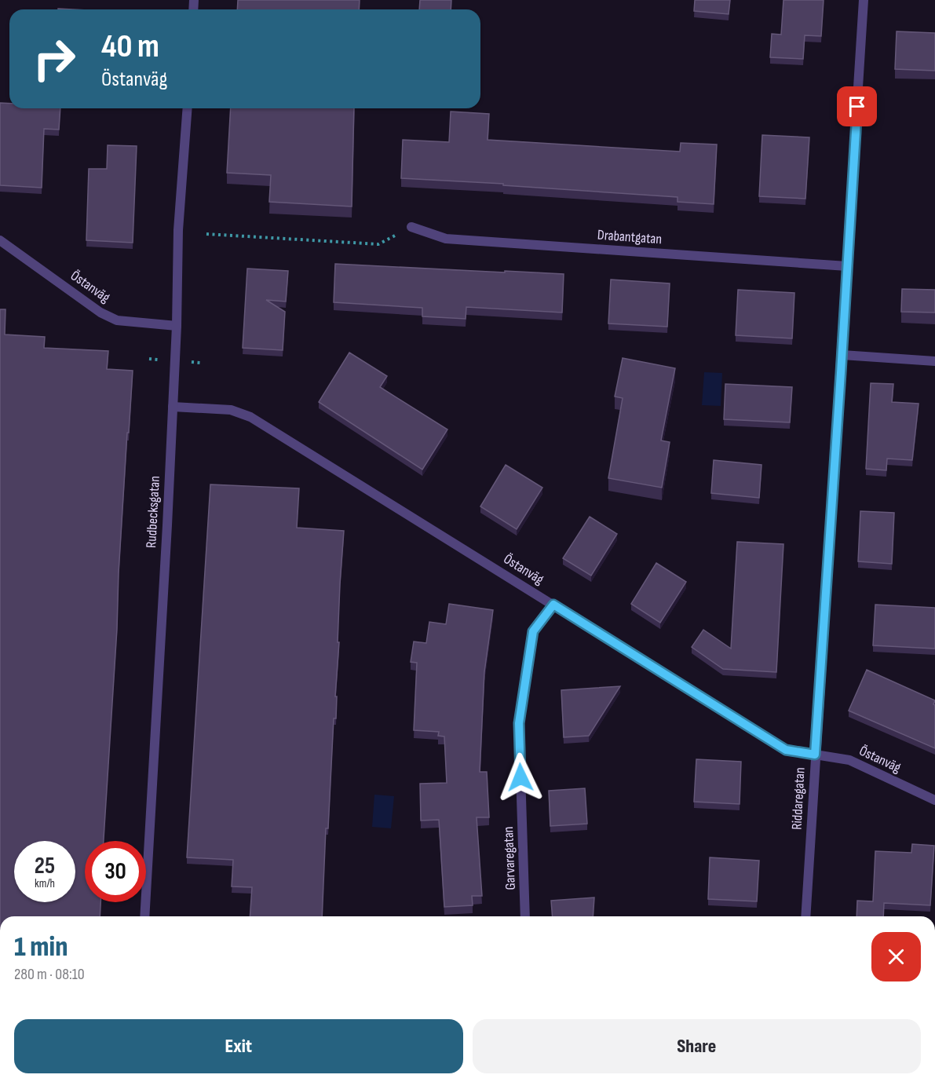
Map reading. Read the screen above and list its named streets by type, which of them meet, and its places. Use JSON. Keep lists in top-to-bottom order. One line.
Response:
{"streets":{"street":["Drabantgatan","Östanväg","Rudbecksgatan","Riddaregatan","Garvaregatan"]},"crossings":[["Drabantgatan","Riddaregatan"],["Östanväg","Rudbecksgatan"],["Östanväg","Riddaregatan"],["Östanväg","Garvaregatan"]],"page":{"turn":["40 m","Östanväg"],"speed":"25 km/h","limit":"30","heading":["1 min","280 m · 08:10"],"buttons":["Exit","Share"]}}
